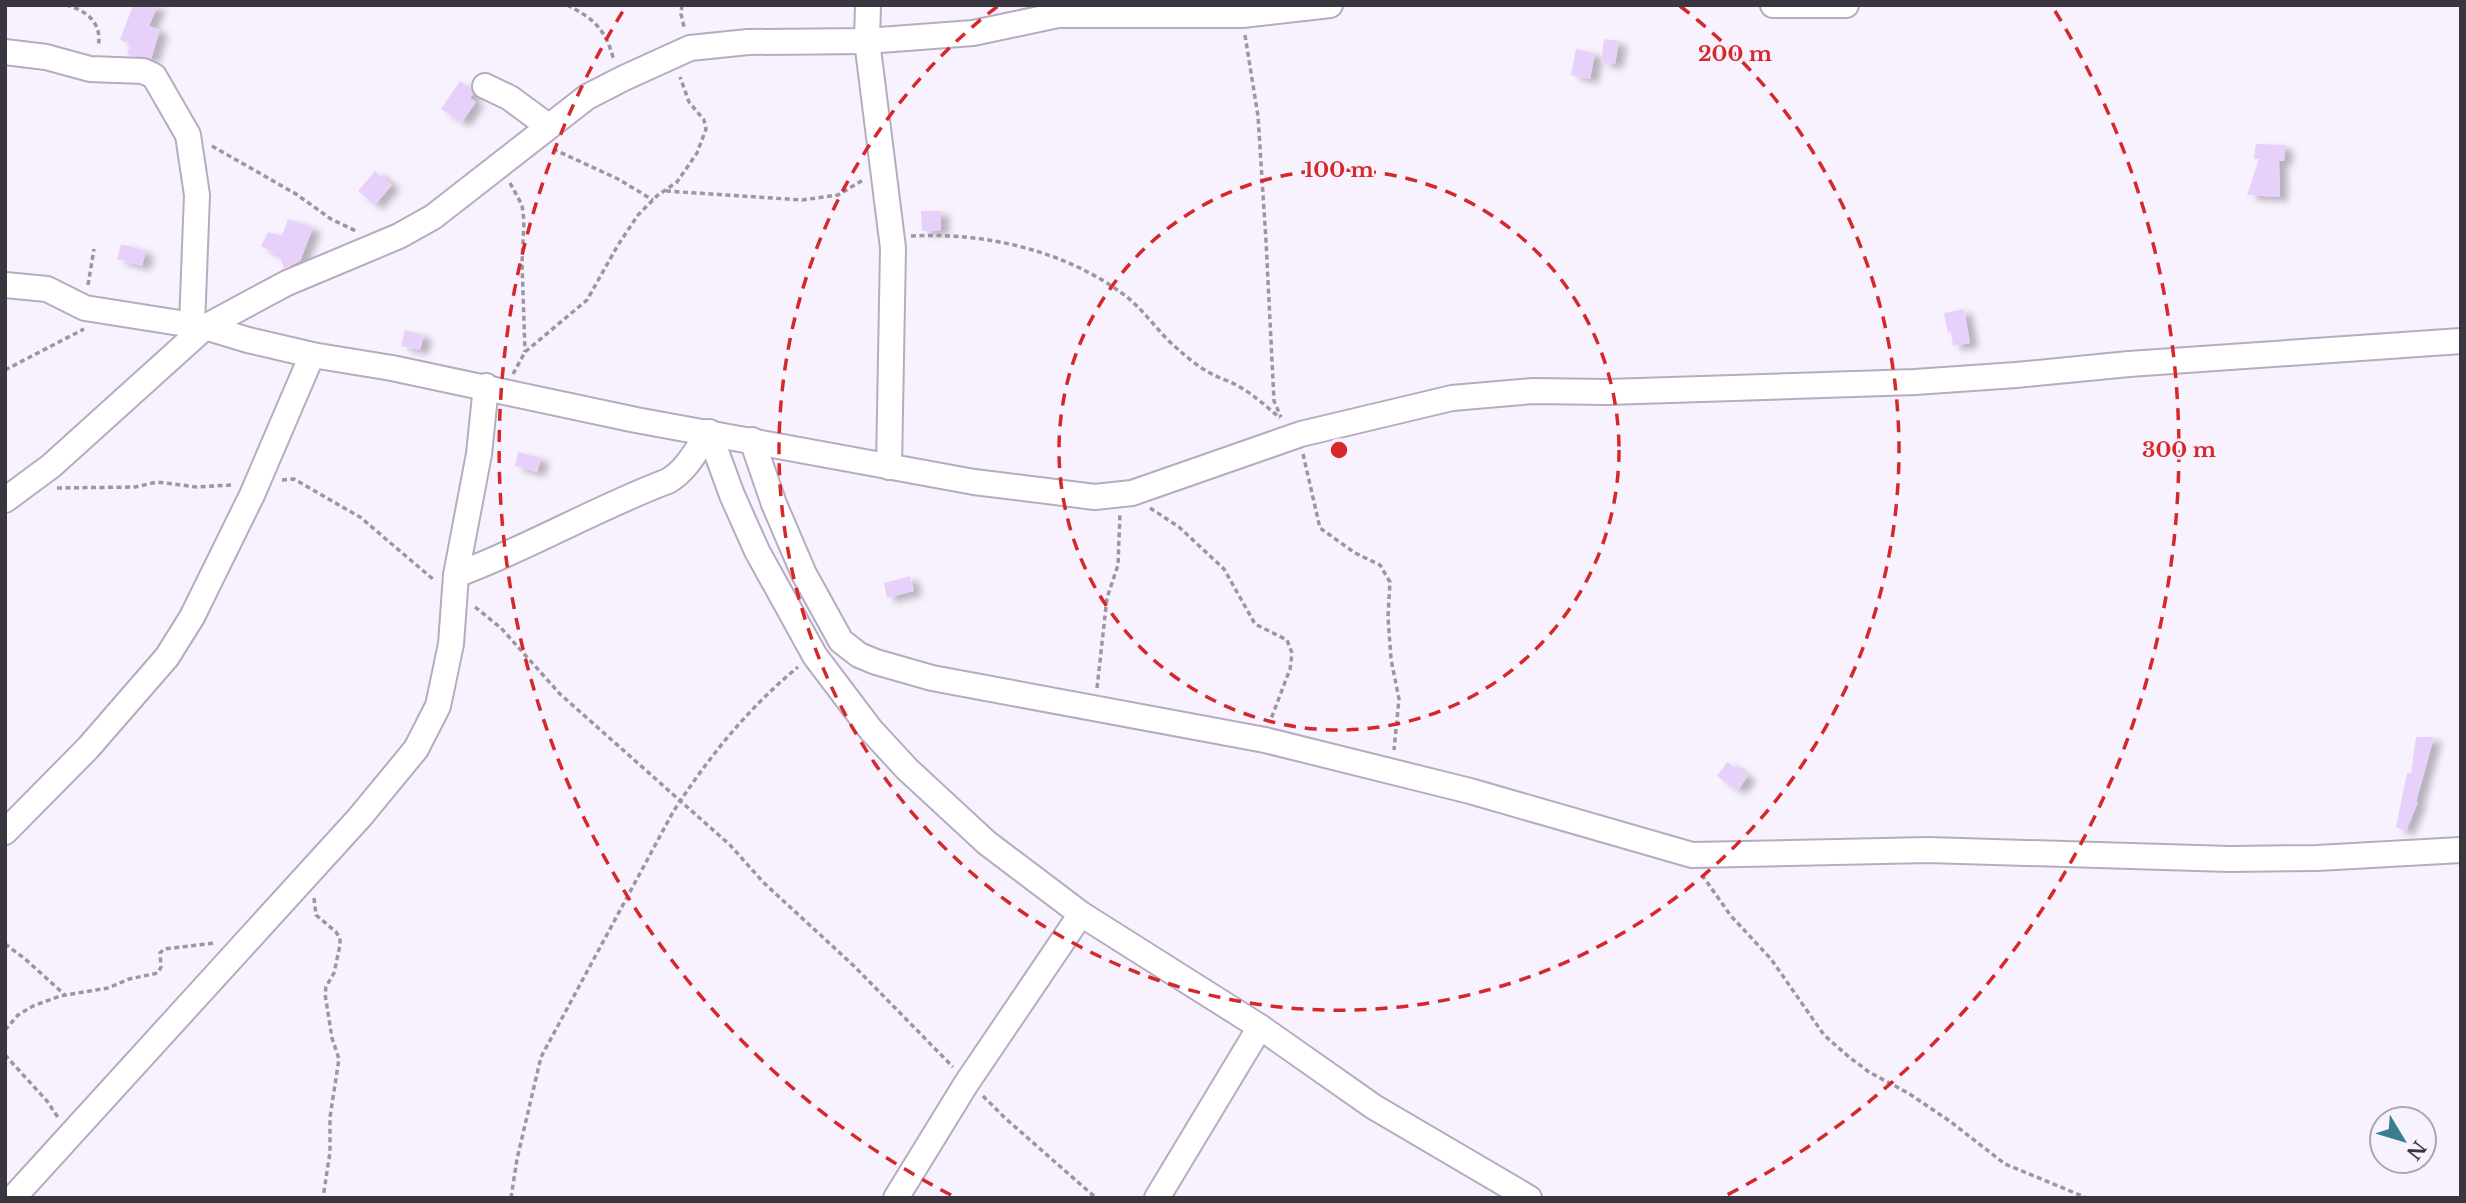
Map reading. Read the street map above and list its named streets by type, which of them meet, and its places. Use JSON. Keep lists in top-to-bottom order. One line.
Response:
{"north":"bottom right","rings":["200 m","100 m","300 m"]}
